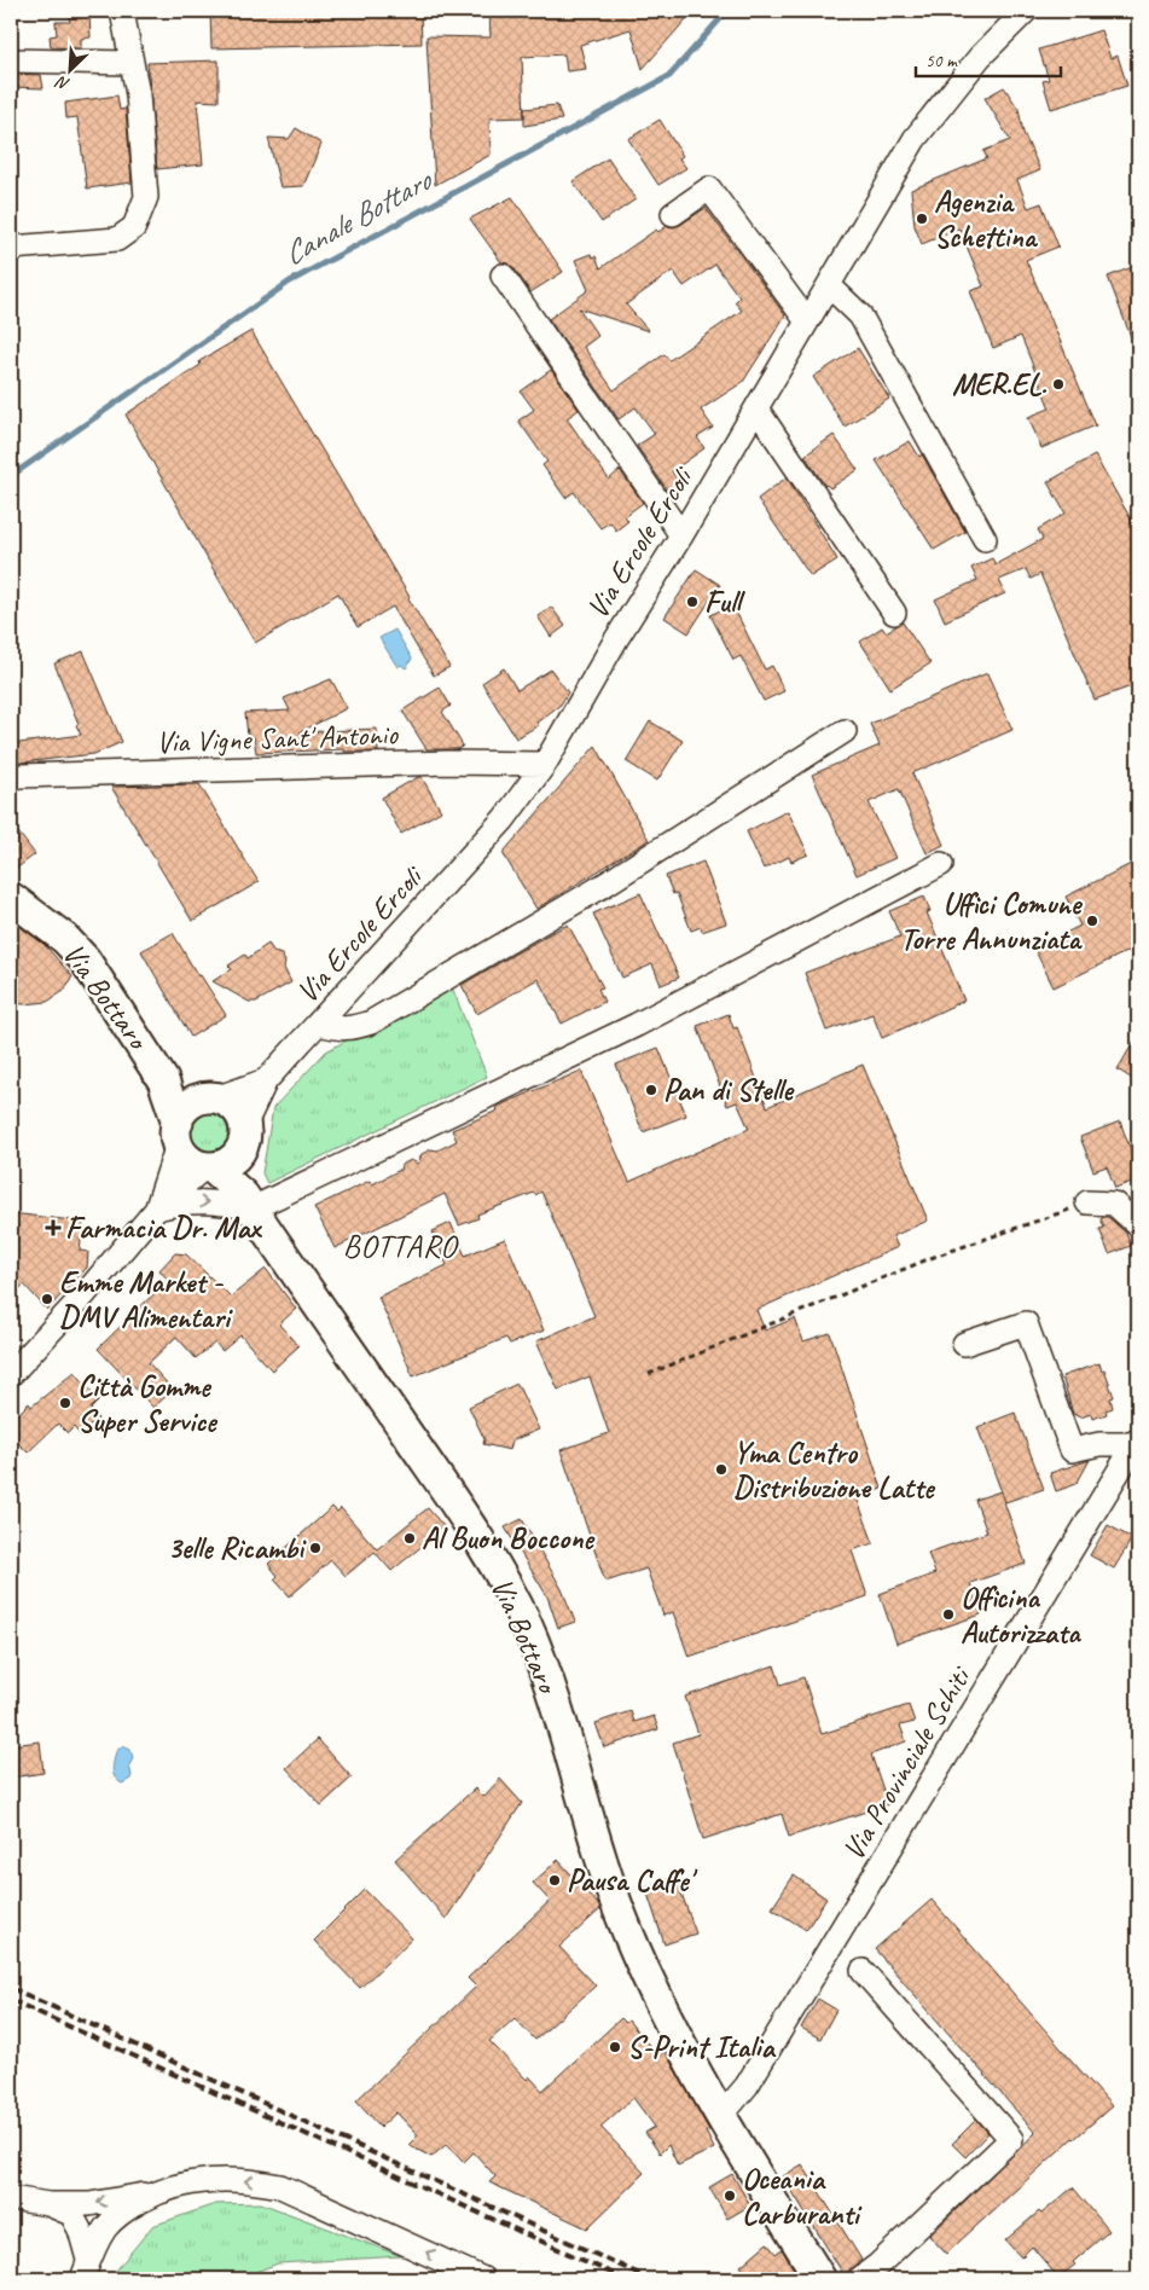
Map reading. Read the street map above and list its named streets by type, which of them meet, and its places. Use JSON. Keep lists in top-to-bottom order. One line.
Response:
{"streets":{"main road":["Via Bottaro"],"street":["Via Ercole Ercoli","Via Vigne Sant' Antonio","Via Provinciale Schiti"]},"crossings":[["Via Ercole Ercoli","Via Vigne Sant' Antonio"],["Via Ercole Ercoli","Via Bottaro"],["Via Bottaro","Via Provinciale Schiti"]],"districts":["BOTTARO"],"water":["Canale Bottaro"],"places":{"other":["Agenzia Schettina","MER.EL.","Full","Uffici Comune Torre Annunziata","Pan di Stelle","Emme Market - DMV Alimentari","Città Gomme Super Service","Yma Centro Distribuzione Latte","Al Buon Boccone","3elle Ricambi","Officina Autorizzata","Pausa Caffe'","S-Print Italia","Oceania Carburanti"],"health":["Farmacia Dr. Max"]},"scale_bar":"50 m","north":"bottom left"}
